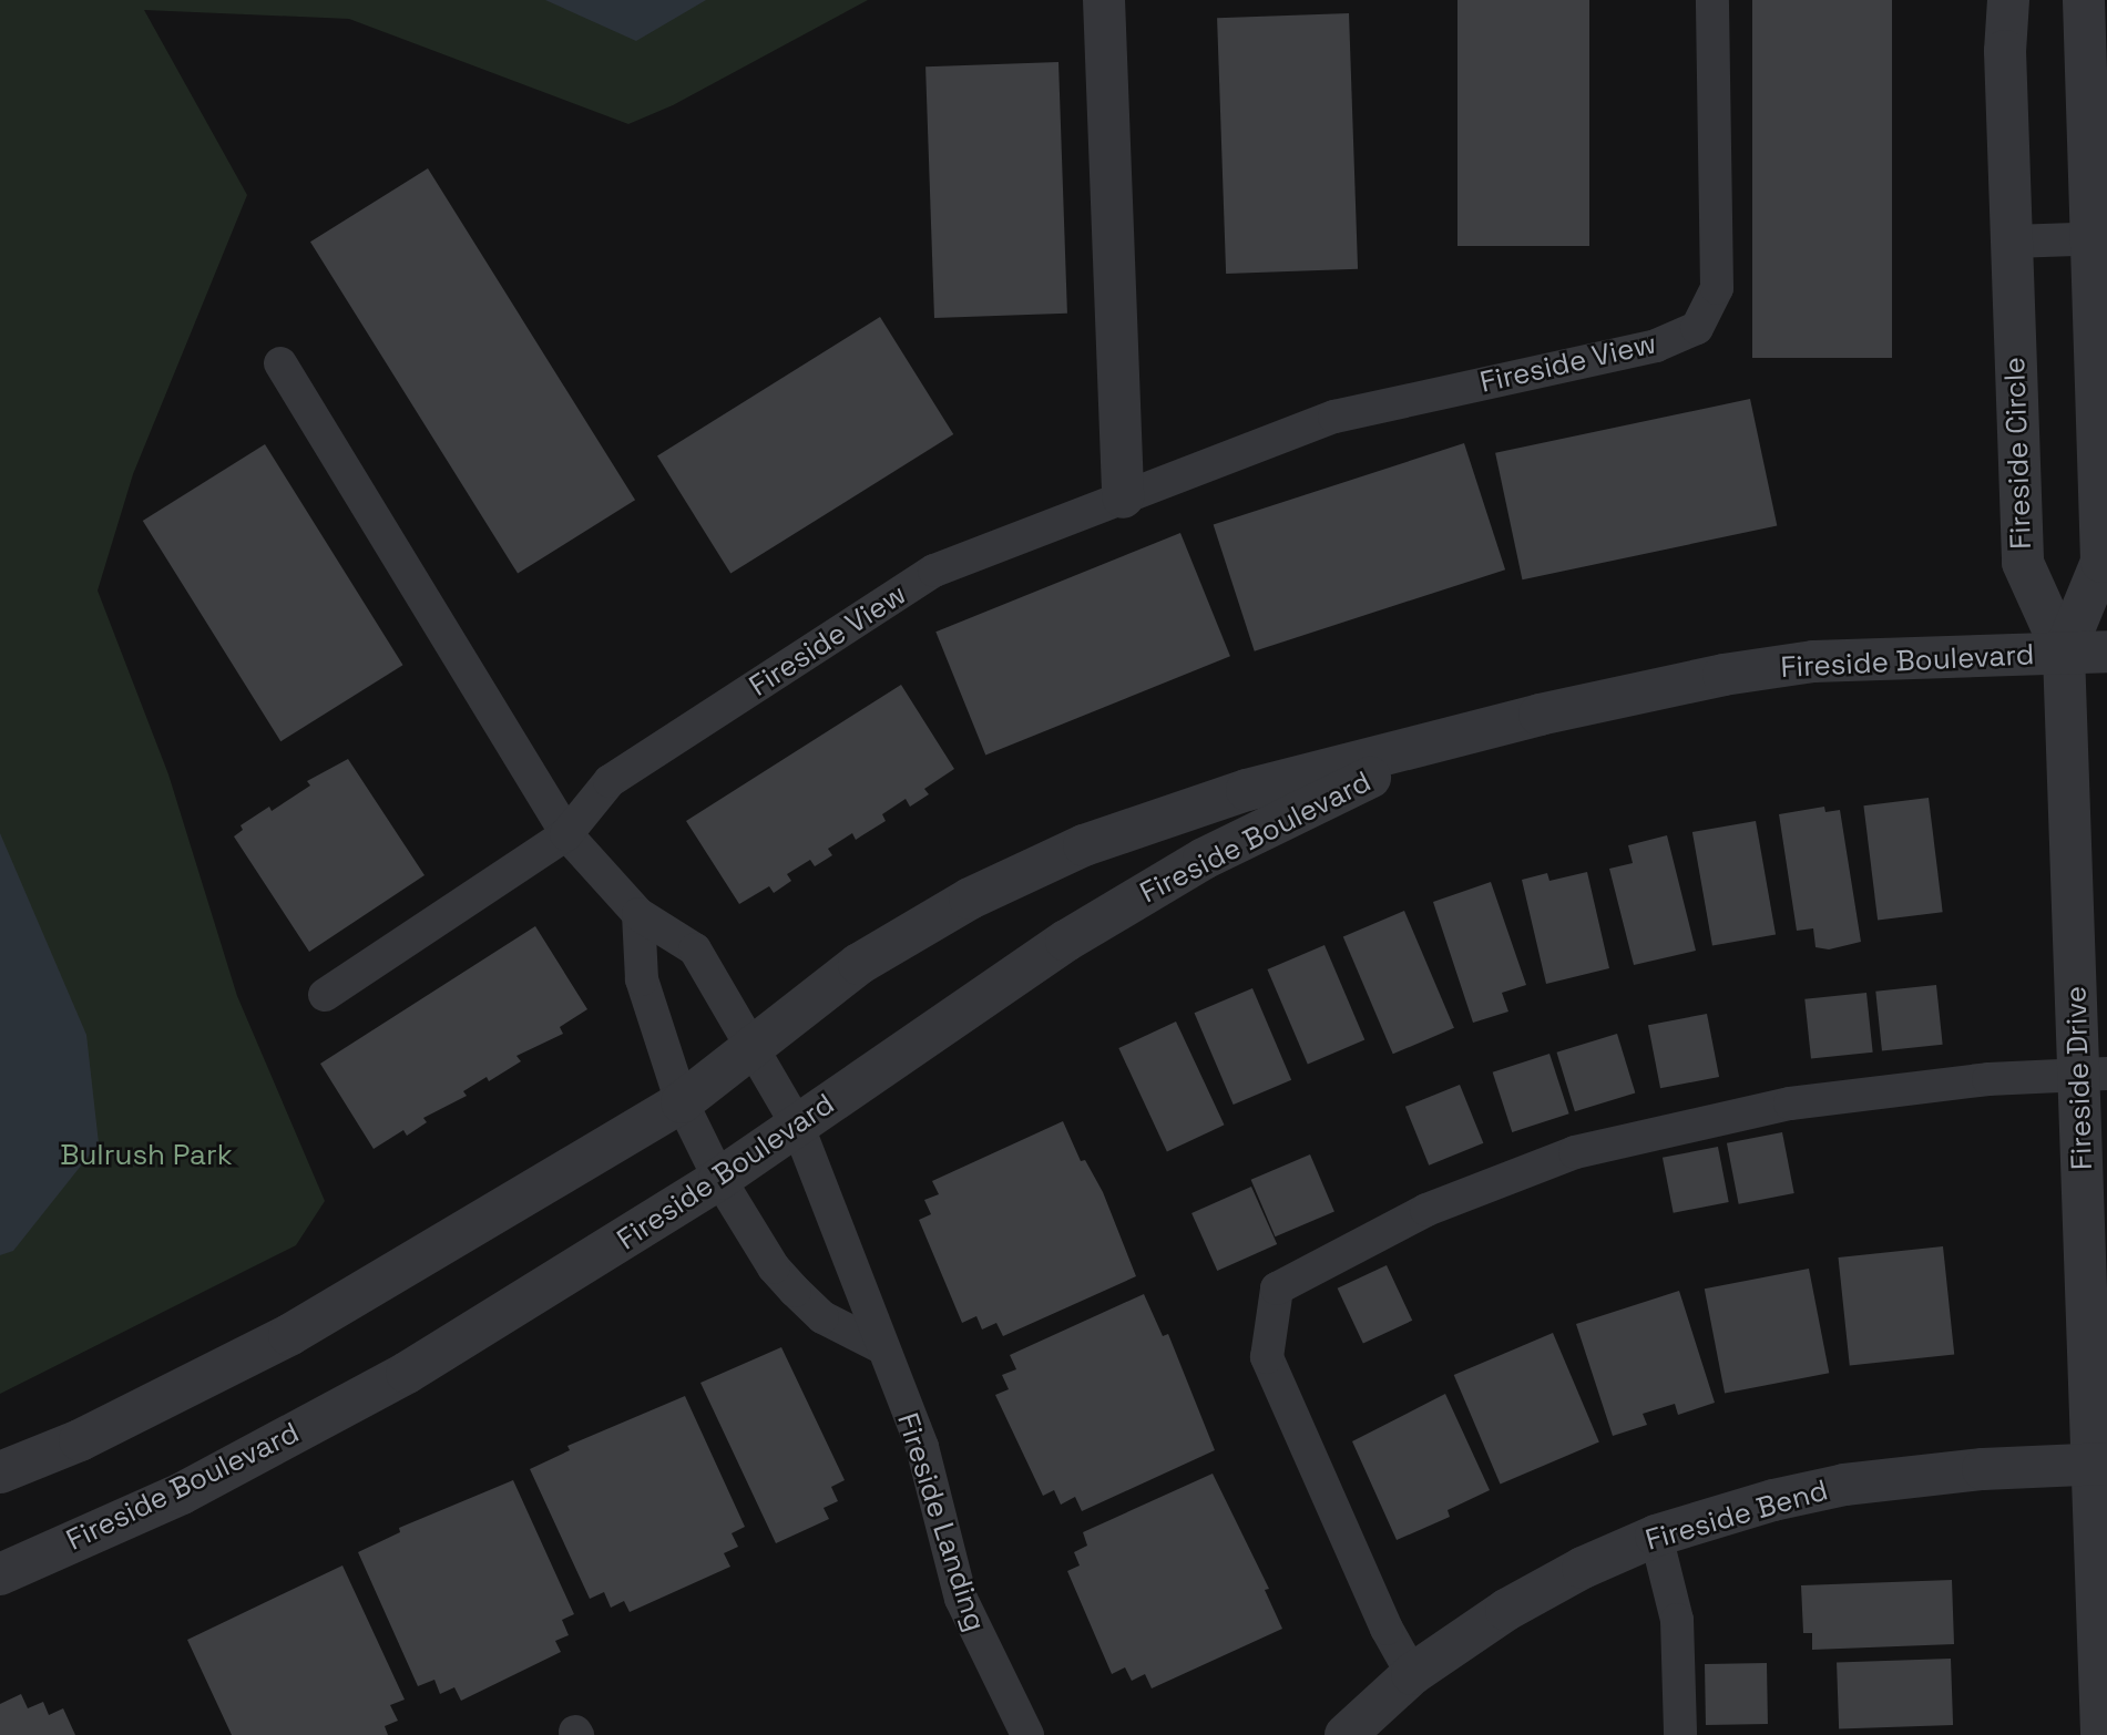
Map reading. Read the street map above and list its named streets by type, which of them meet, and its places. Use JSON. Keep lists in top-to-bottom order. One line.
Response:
{"streets":{"street":["Fireside Circle","Fireside Boulevard","Fireside Drive","Fireside Bend"],"lane":["Fireside View","Fireside Landing"]},"crossings":[["Fireside Circle","Fireside Boulevard"],["Fireside Circle","Fireside Drive"],["Fireside Boulevard","Fireside Drive"],["Fireside Boulevard","Fireside Landing"],["Fireside Drive","Fireside Bend"]],"parks":["Bulrush Park"]}
